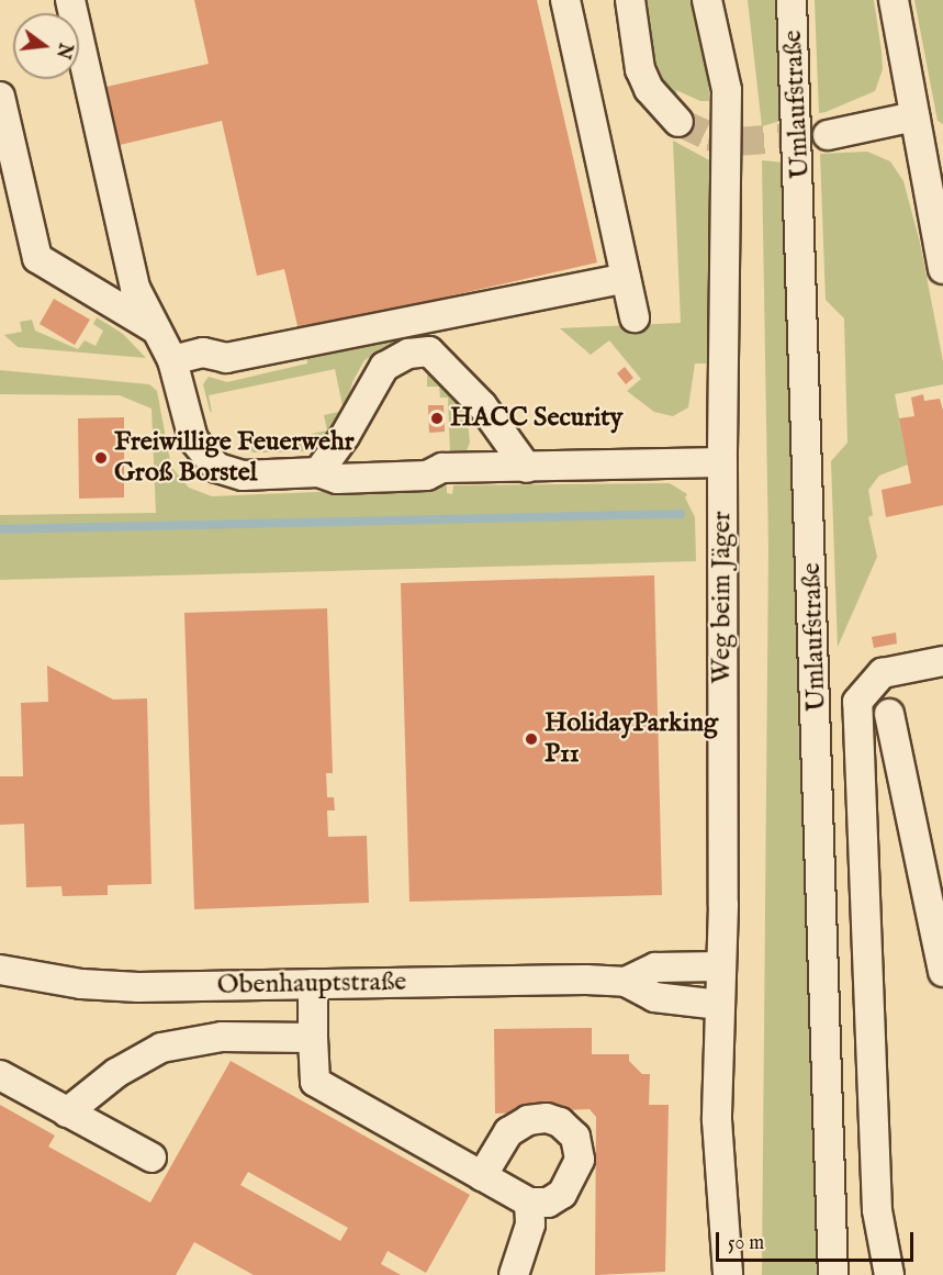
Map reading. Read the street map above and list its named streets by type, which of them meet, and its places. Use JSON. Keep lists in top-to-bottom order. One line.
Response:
{"streets":{"street":["Umlaufstraße","Weg beim Jäger","Obenhauptstraße"]},"crossings":[["Weg beim Jäger","Obenhauptstraße"]],"places":["HACC Security","Freiwillige Feuerwehr Groß Borstel","HolidayParking P11"],"scale_bar":"50 m","north":"right"}
